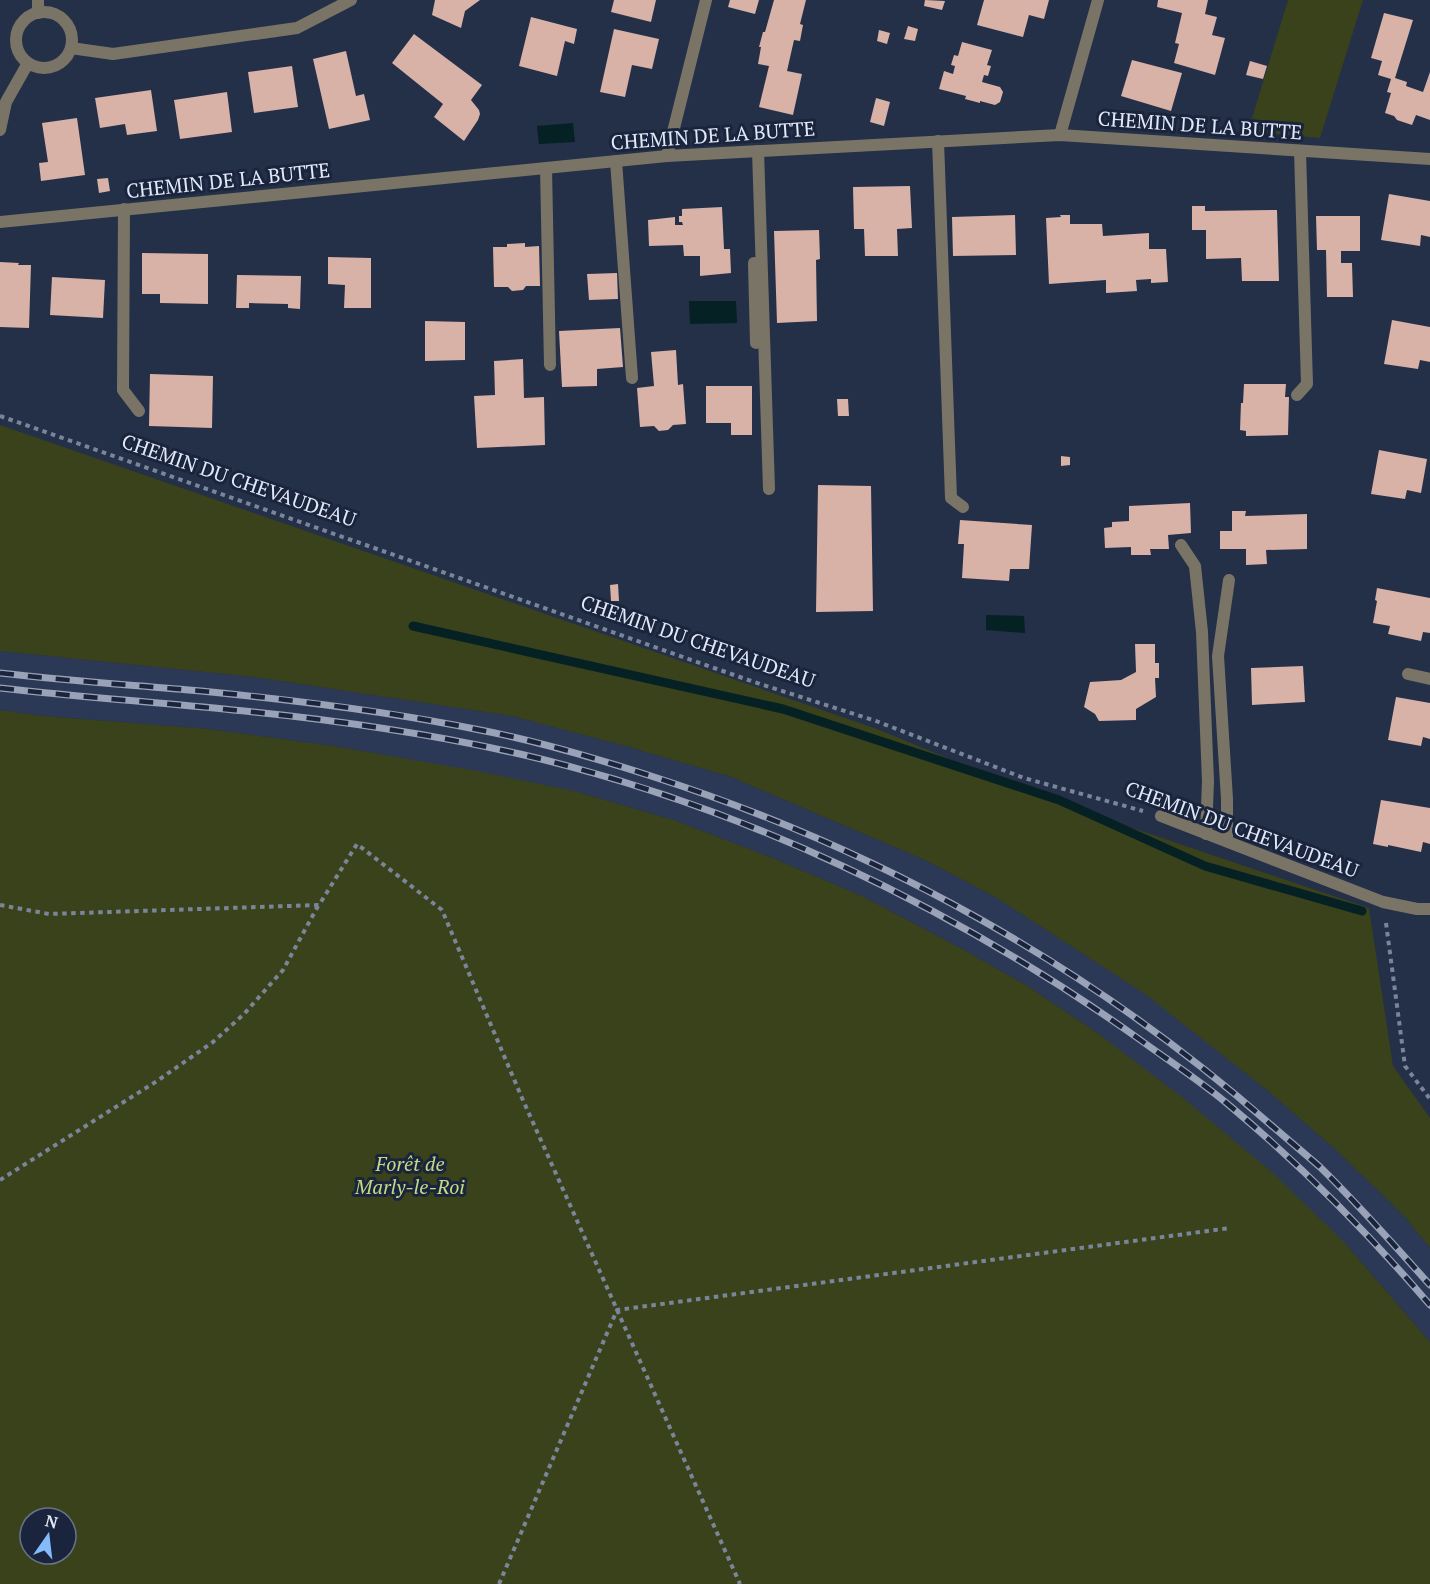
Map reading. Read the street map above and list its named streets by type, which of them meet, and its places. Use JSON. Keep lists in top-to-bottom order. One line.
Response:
{"streets":{"street":["CHEMIN DE LA BUTTE","CHEMIN DU CHEVAUDEAU"]},"parks":["Forêt de Marly-le-Roi"],"north":"top"}
